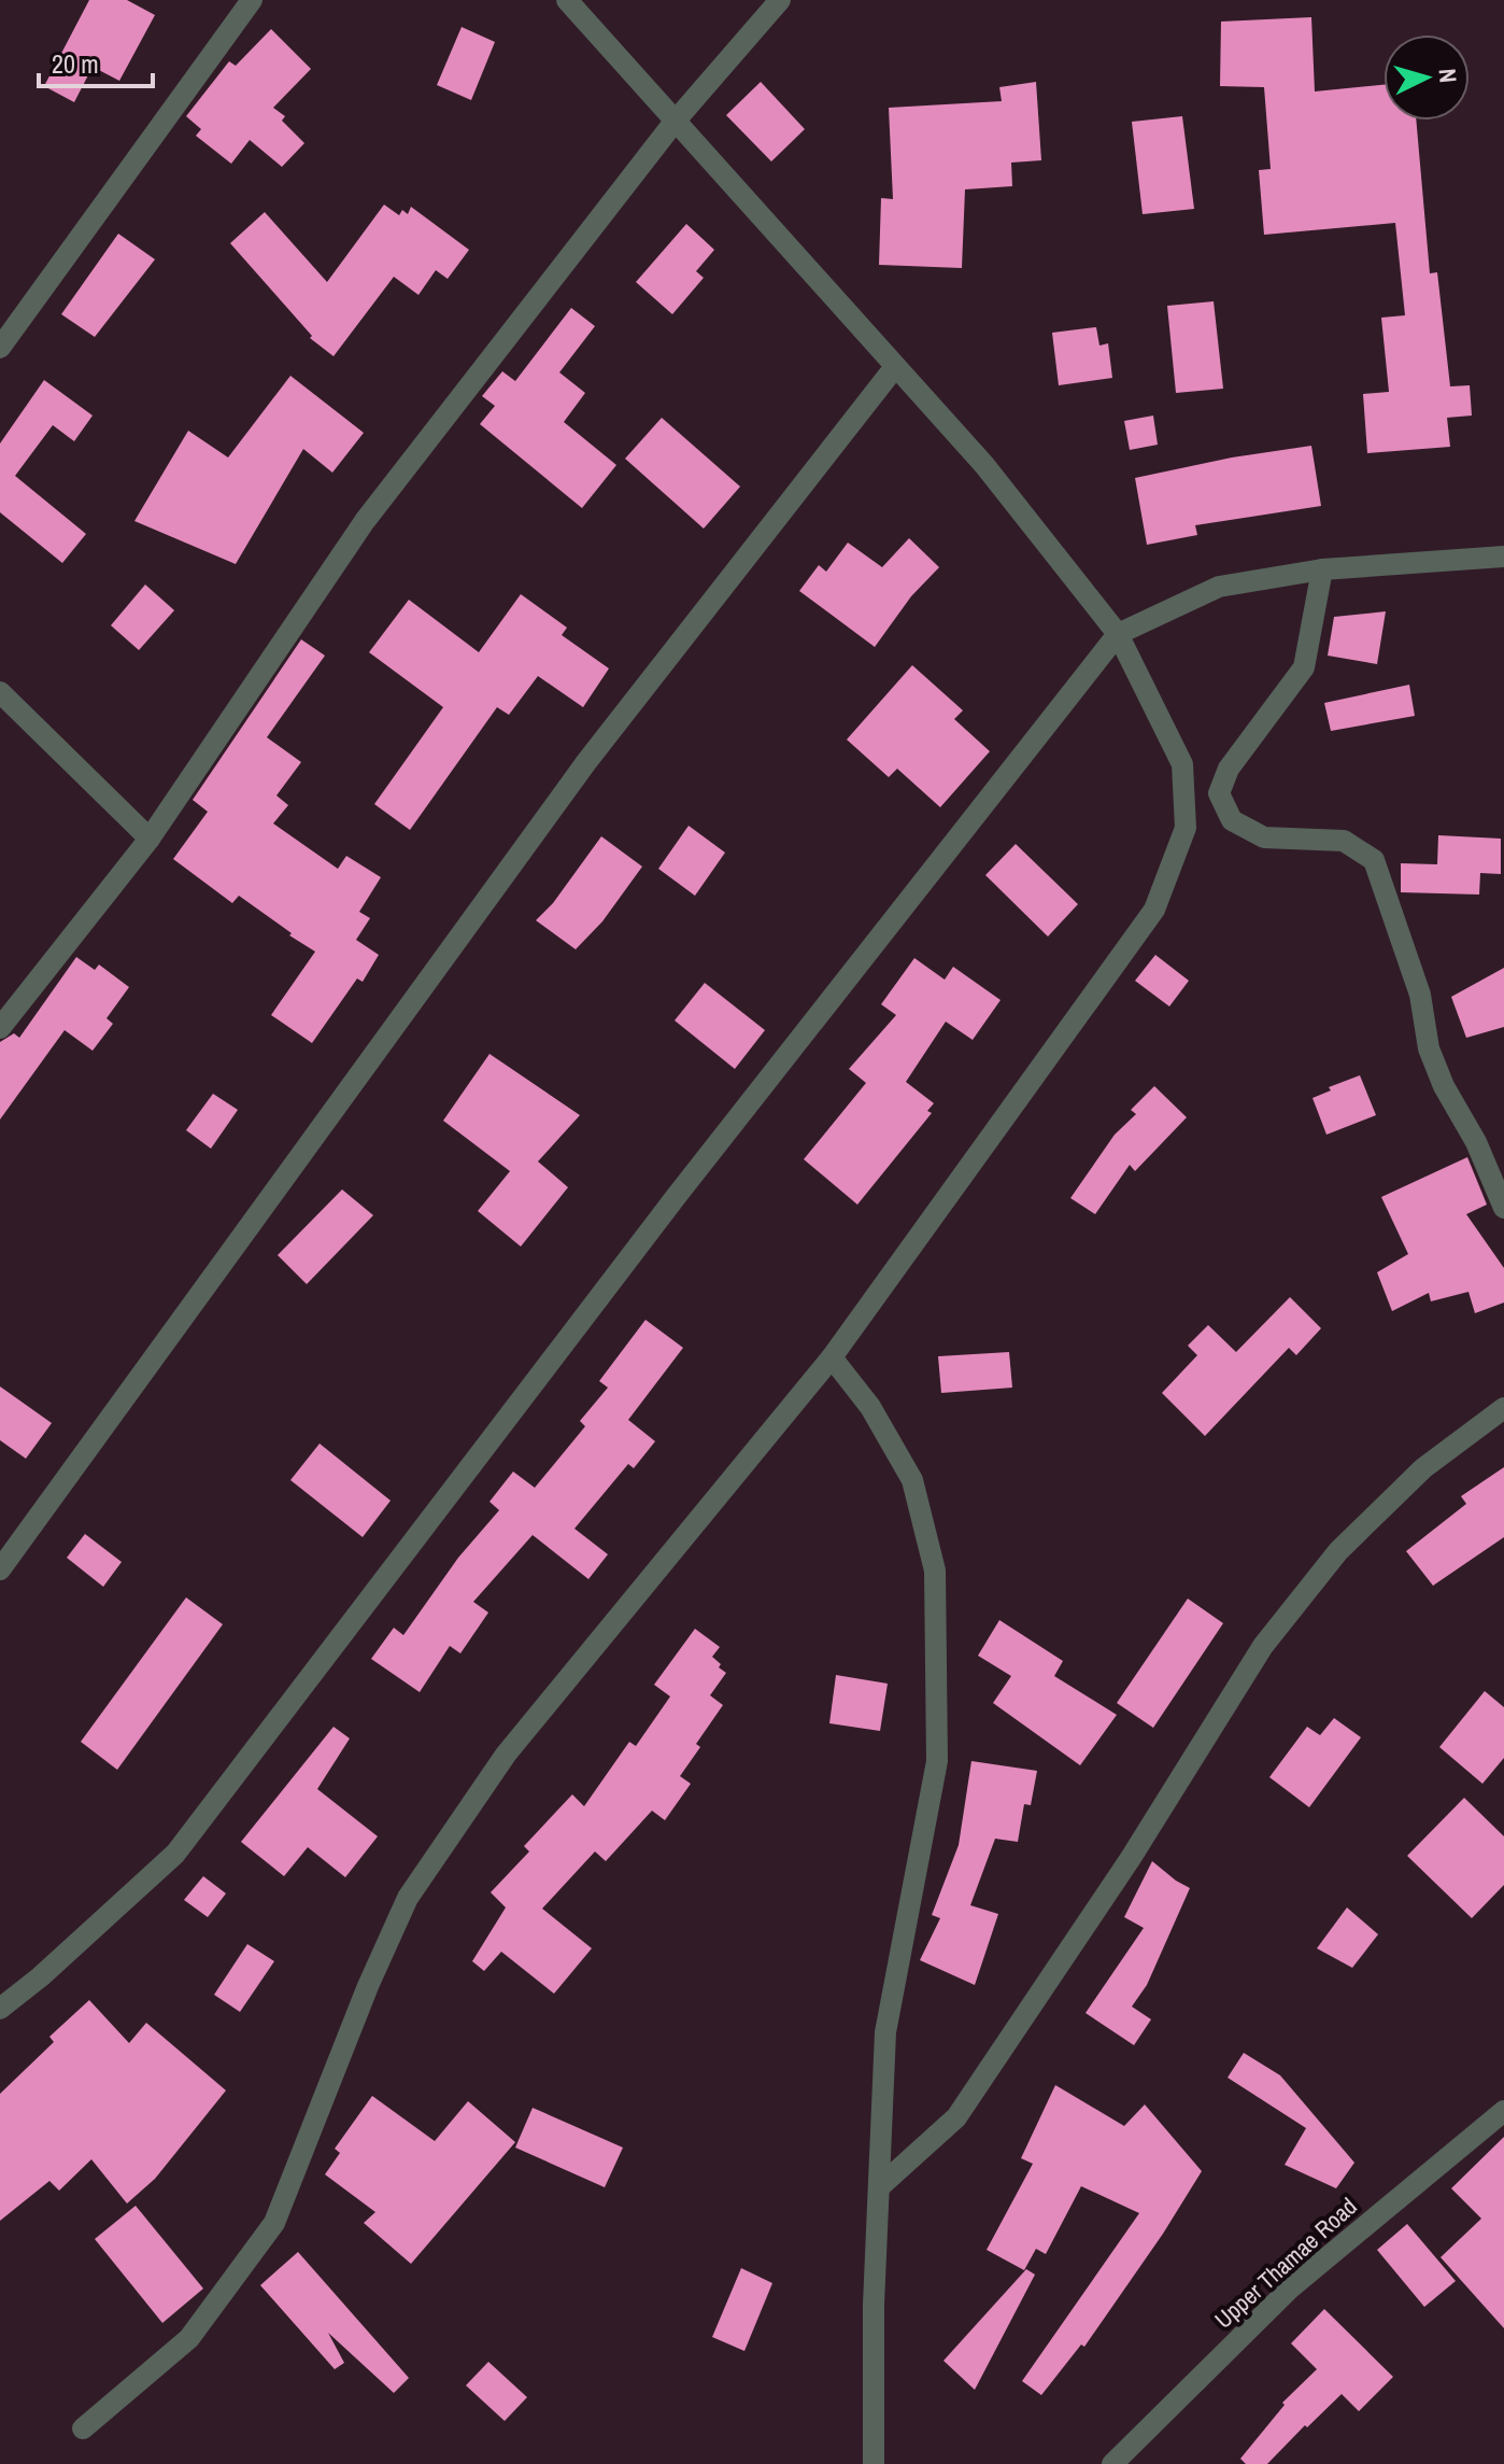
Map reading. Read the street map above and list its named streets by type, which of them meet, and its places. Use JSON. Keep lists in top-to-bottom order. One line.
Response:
{"streets":{"street":["Upper Thamae Road"]},"scale_bar":"20 m","north":"right"}
